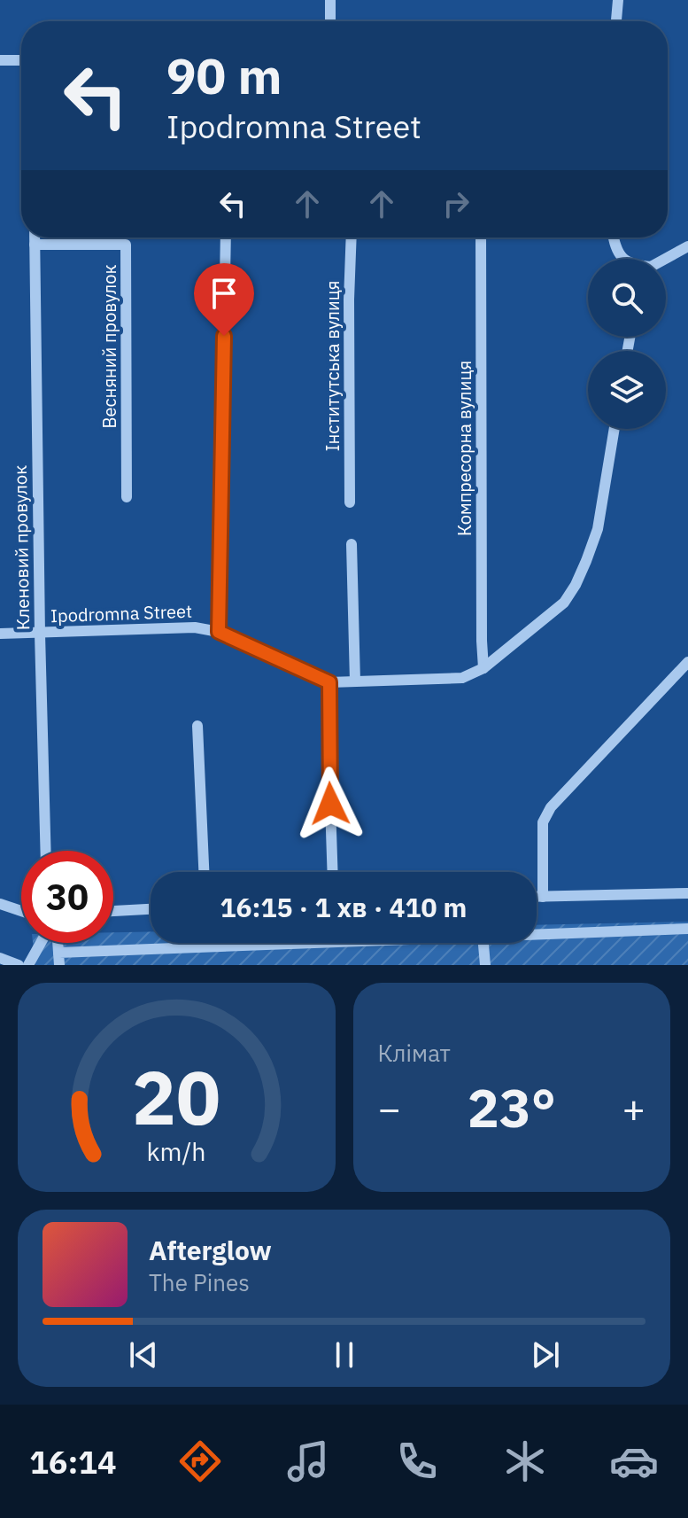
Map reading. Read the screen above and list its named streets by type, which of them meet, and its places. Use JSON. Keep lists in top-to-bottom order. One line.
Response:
{"streets":{"street":["Весняний провулок","Інститутська вулиця","Компресорна вулиця","Кленовий провулок","Ipodromna Street"]},"crossings":[["Весняний провулок","Кленовий провулок"],["Компресорна вулиця","Ipodromna Street"],["Кленовий провулок","Ipodromna Street"]],"page":{"turn":["90 m","Ipodromna Street"],"limit":"30","trip":"16:15 · 1 хв · 410 m","tile":"Клімат","heat":["−","23°","+"],"song":["Afterglow","The Pines"],"tabs":"16:14","gauge":["20","km/h"]}}
